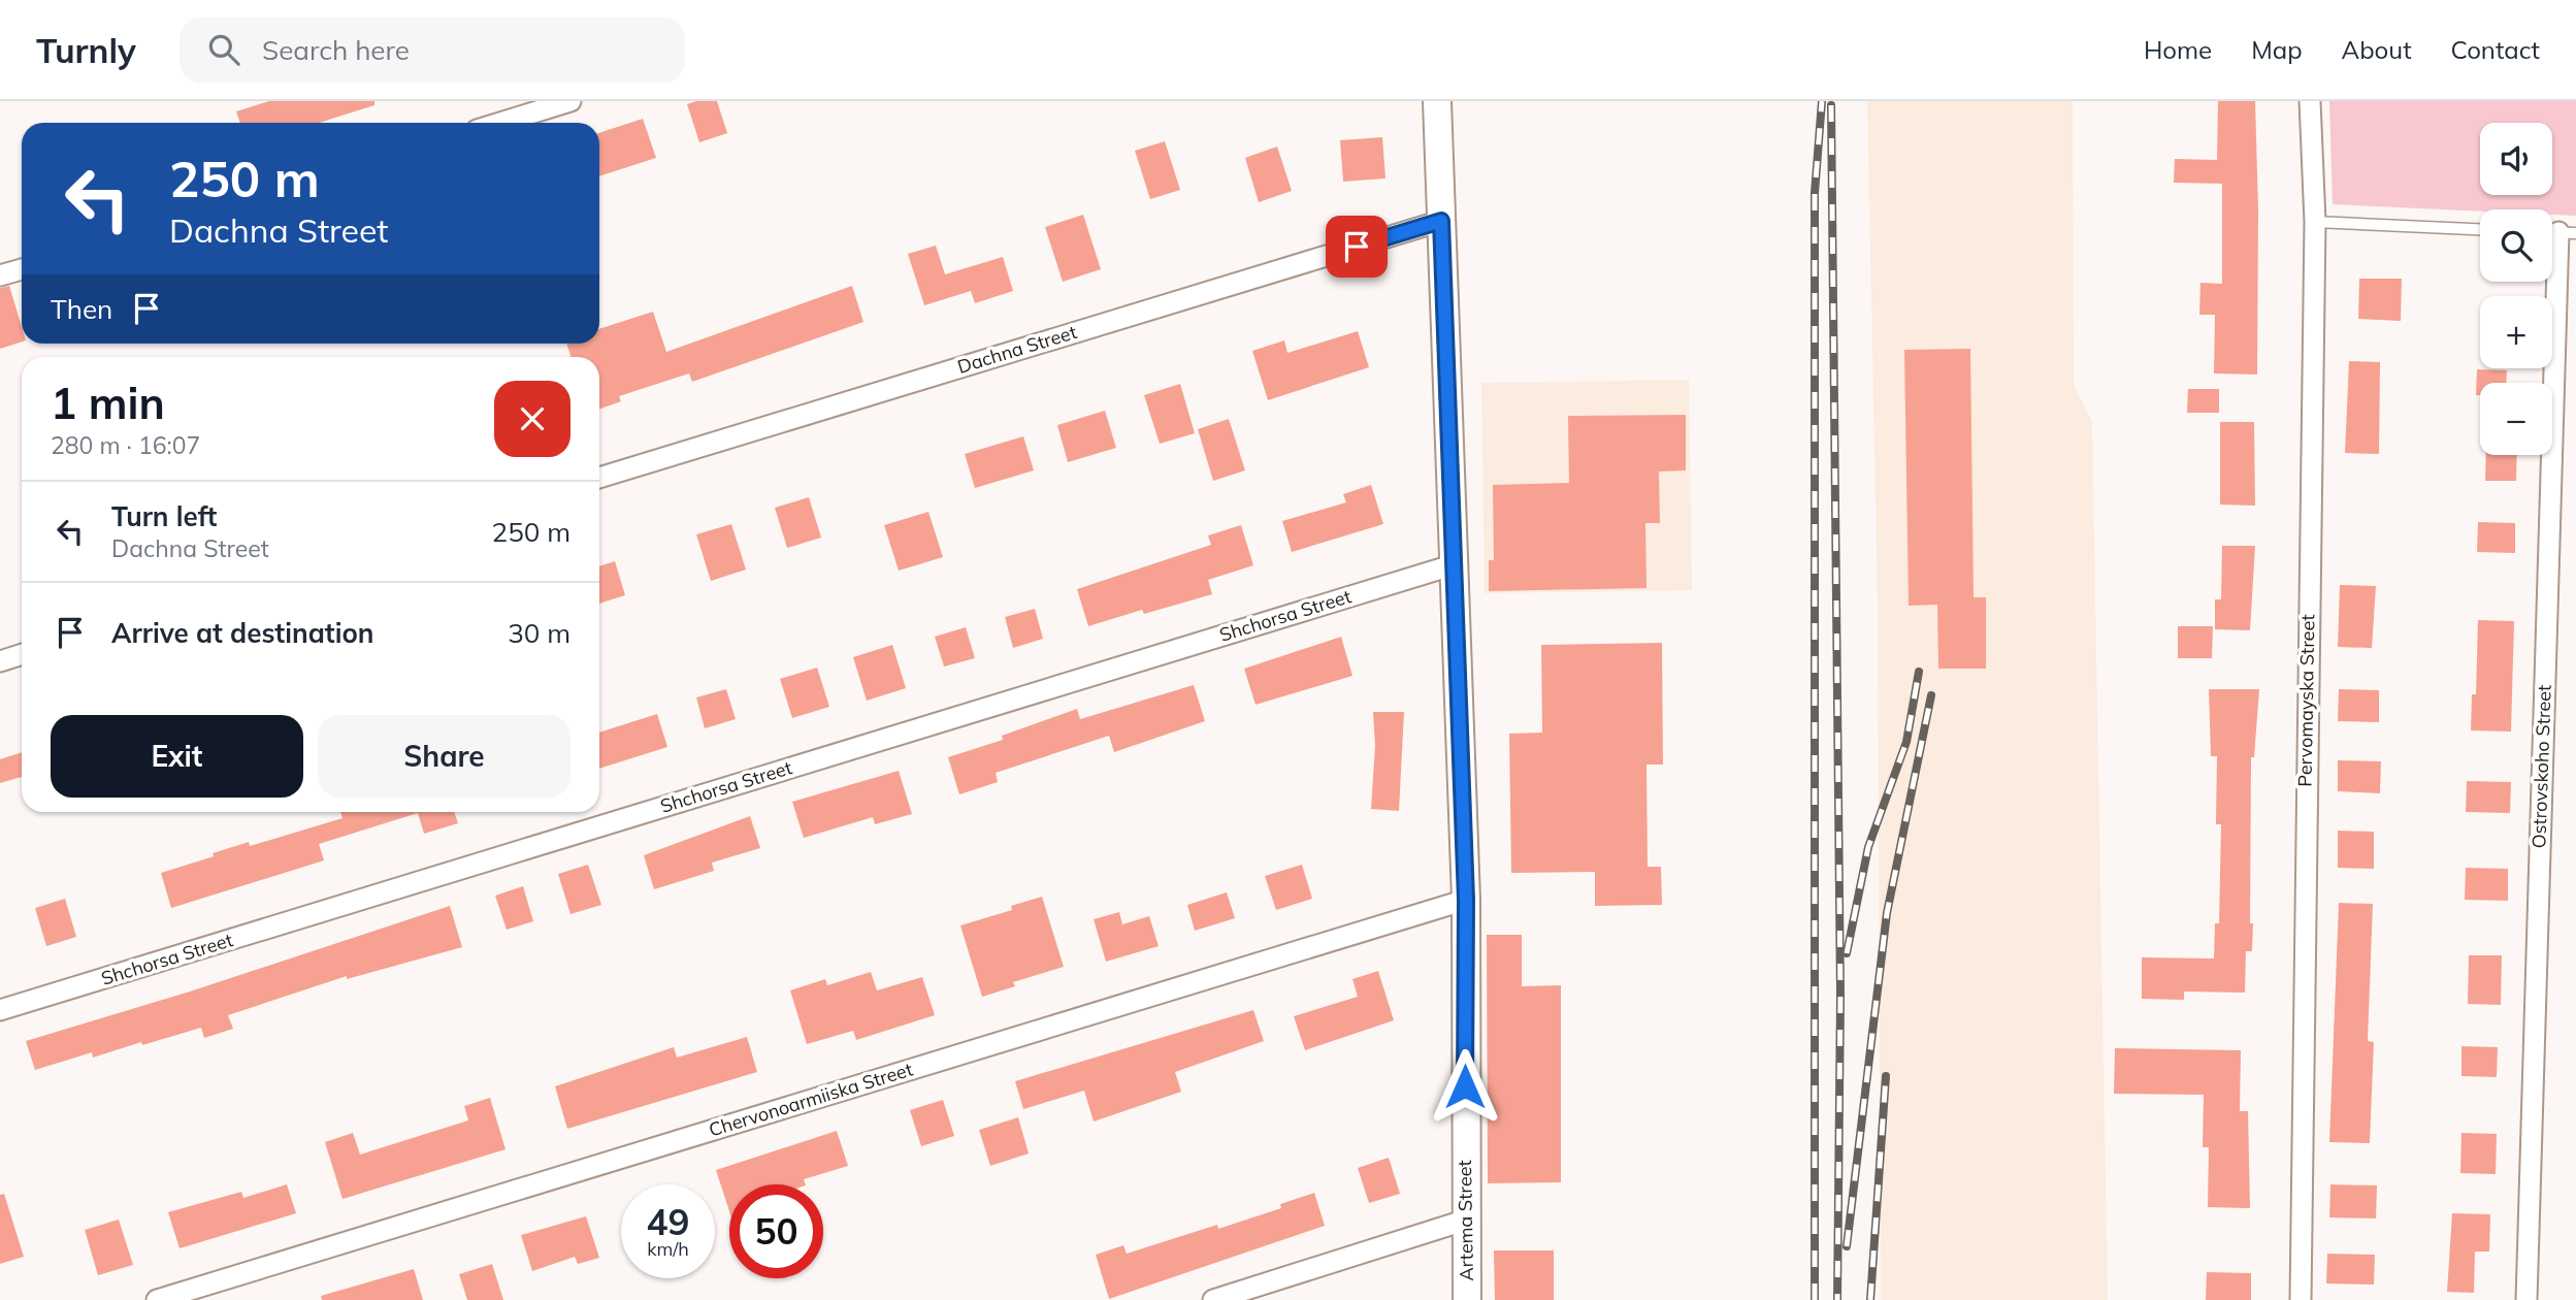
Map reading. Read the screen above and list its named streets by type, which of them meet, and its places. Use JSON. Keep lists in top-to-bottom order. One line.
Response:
{"streets":{"main road":["Artema Street"],"street":["Dachna Street","Shchorsa Street","Pervomayska Street","Ostrovskoho Street","Chervonoarmiiska Street"]},"crossings":[["Dachna Street","Artema Street"],["Shchorsa Street","Artema Street"],["Chervonoarmiiska Street","Artema Street"]],"page":{"header":"Turnly","search":"Search here","nav":["Home","Map","About","Contact"],"map_buttons":["+","−"],"turn":["250 m","Dachna Street"],"then":"Then","heading":["1 min","280 m · 16:07"],"list":[{"name":"Turn left","note":"Dachna Street","value":"250 m"},{"name":"Arrive at destination","value":"30 m"}],"buttons":["Exit","Share"],"speed":"49 km/h","limit":"50"}}
